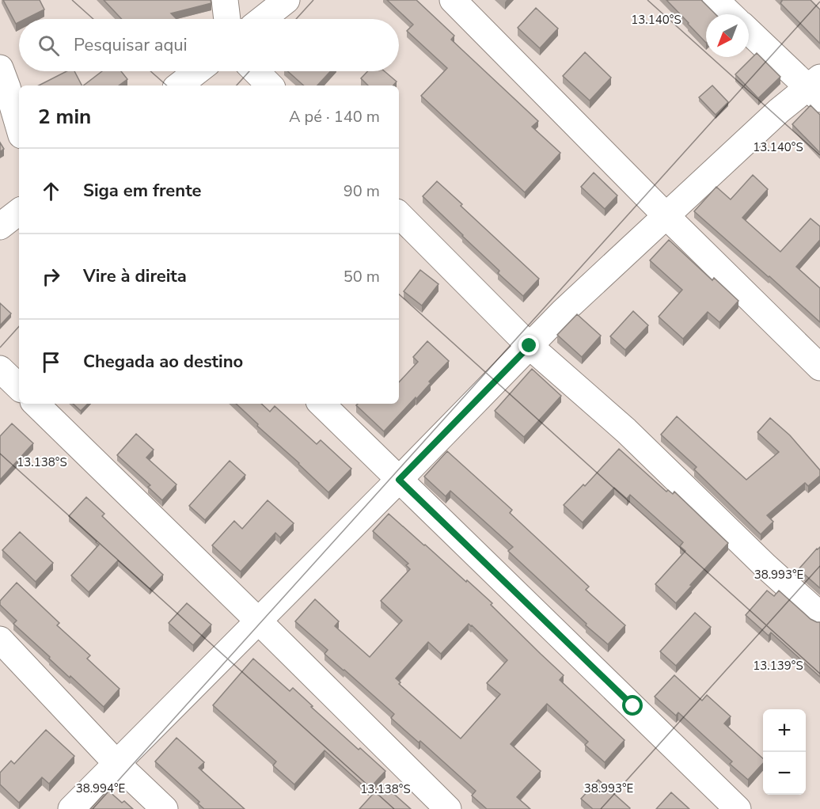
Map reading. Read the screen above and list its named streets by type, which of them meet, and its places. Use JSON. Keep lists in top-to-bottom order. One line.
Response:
{"north":"bottom left","page":{"search":"Pesquisar aqui","heading":["2 min","A pé · 140 m"],"list":[["Siga em frente","90 m"],["Vire à direita","50 m"],"Chegada ao destino"],"map_buttons":["+","−"]},"coordinates":["13.140°S","13.138°S","38.993°E","13.139°S","38.994°E"]}
